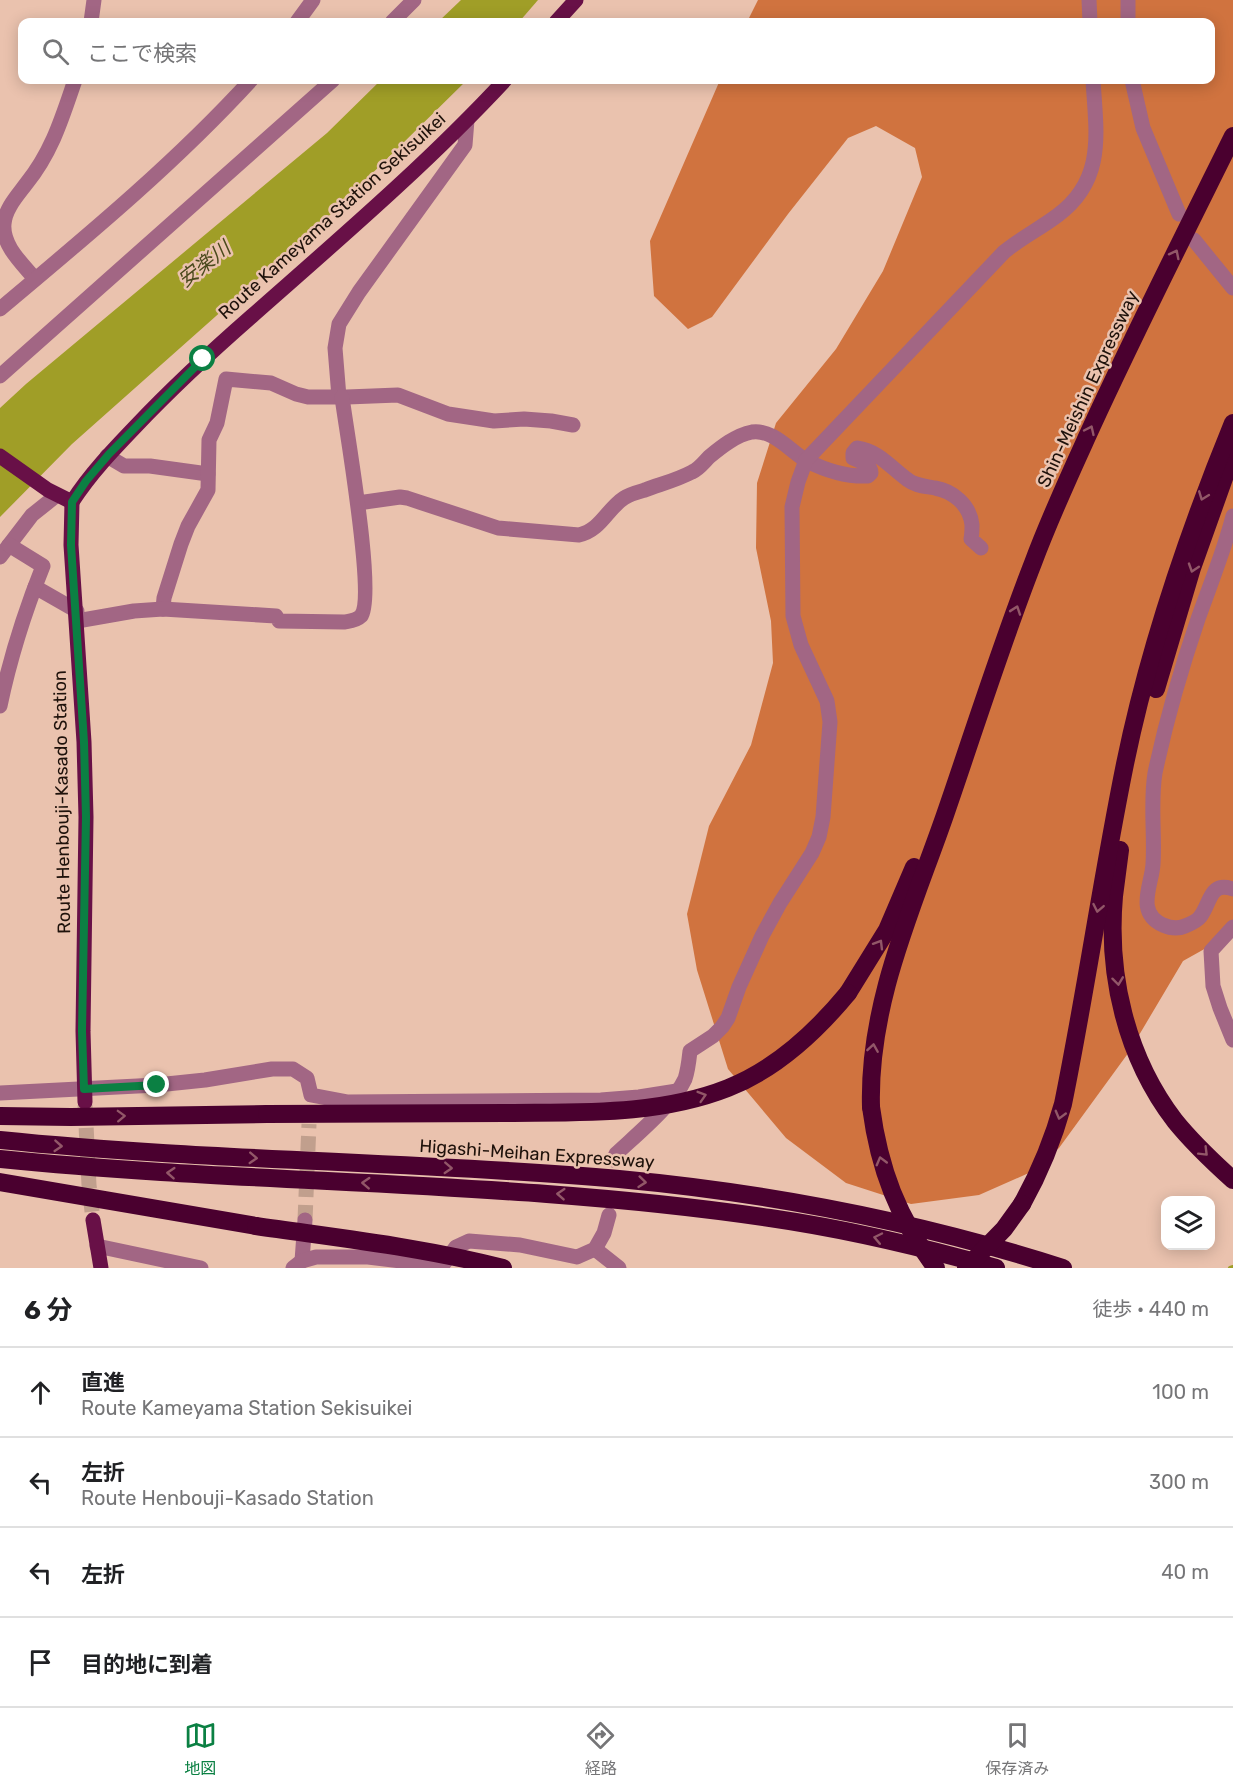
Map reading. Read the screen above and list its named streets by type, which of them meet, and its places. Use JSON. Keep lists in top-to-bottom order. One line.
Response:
{"streets":{"highway":["Shin-Meishin Expressway","Higashi-Meihan Expressway"],"main road":["Route Kameyama Station Sekisuikei","Route Henbouji-Kasado Station"]},"crossings":[["Route Kameyama Station Sekisuikei","Route Henbouji-Kasado Station"]],"water":["安楽川"],"page":{"search":"ここで検索","heading":["6 分","徒歩 · 440 m"],"list":[["直進","Route Kameyama Station Sekisuikei","100 m"],["左折","Route Henbouji-Kasado Station","300 m"],["左折","40 m"],"目的地に到着"],"nav":["地図","経路","保存済み"]}}
